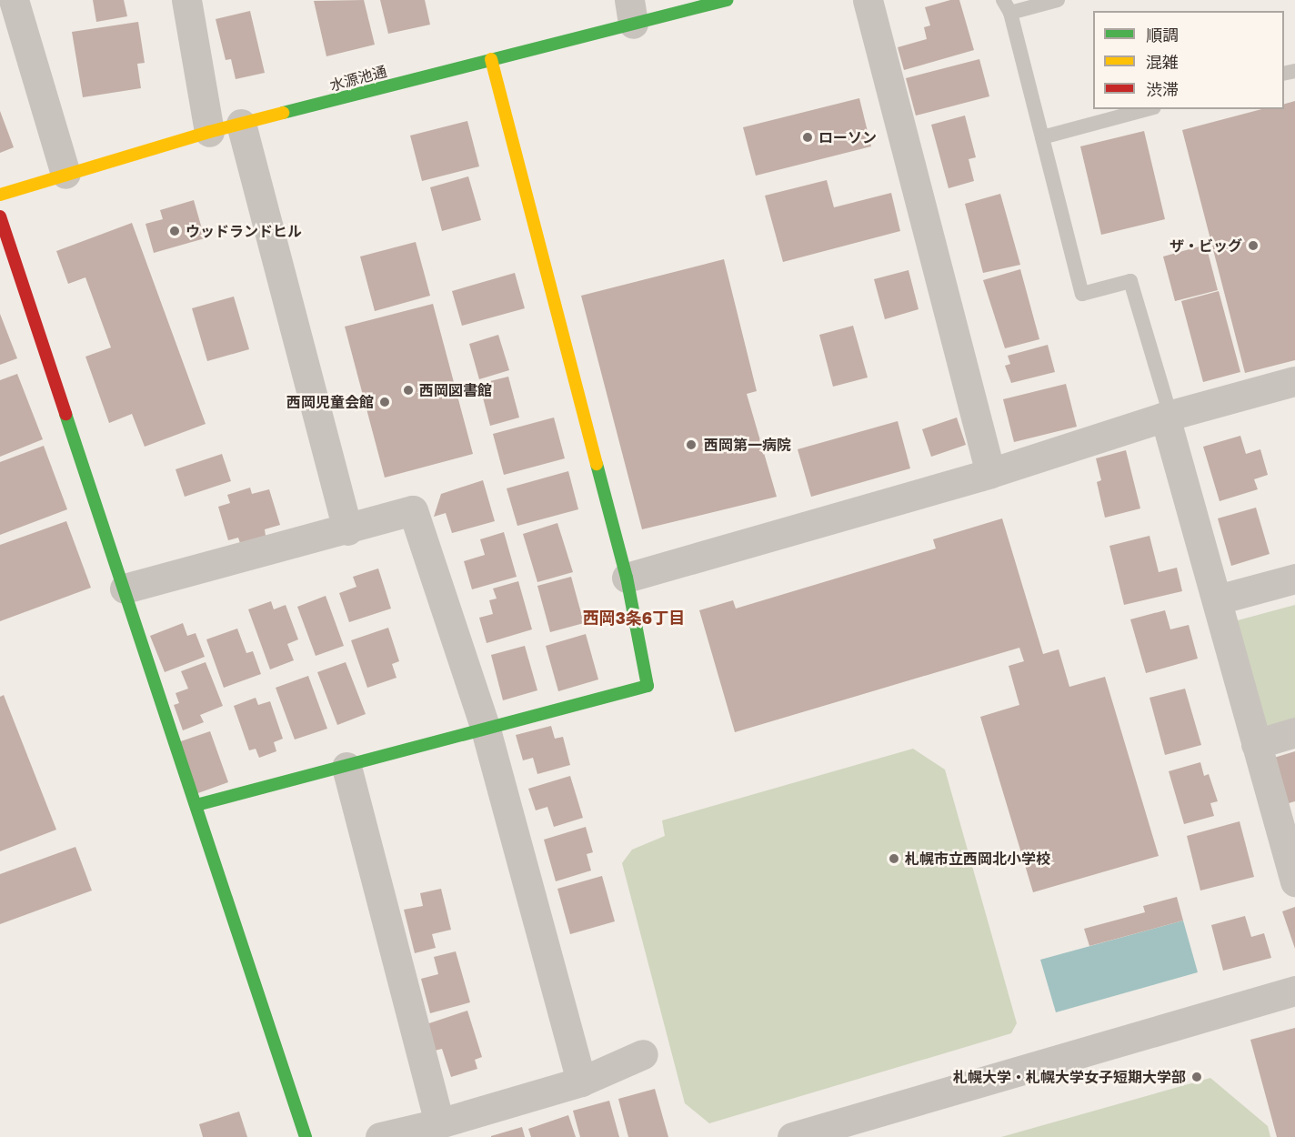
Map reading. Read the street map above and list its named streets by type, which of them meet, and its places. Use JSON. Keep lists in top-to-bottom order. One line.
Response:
{"streets":{"street":["水源池通"]},"districts":["西岡3条6丁目"],"places":["ローソン","ウッドランドヒル","ザ・ビッグ","西岡図書館","西岡児童会館","西岡第一病院","札幌市立西岡北小学校","札幌大学・札幌大学女子短期大学部"],"legend":["順調","混雑","渋滞"]}
